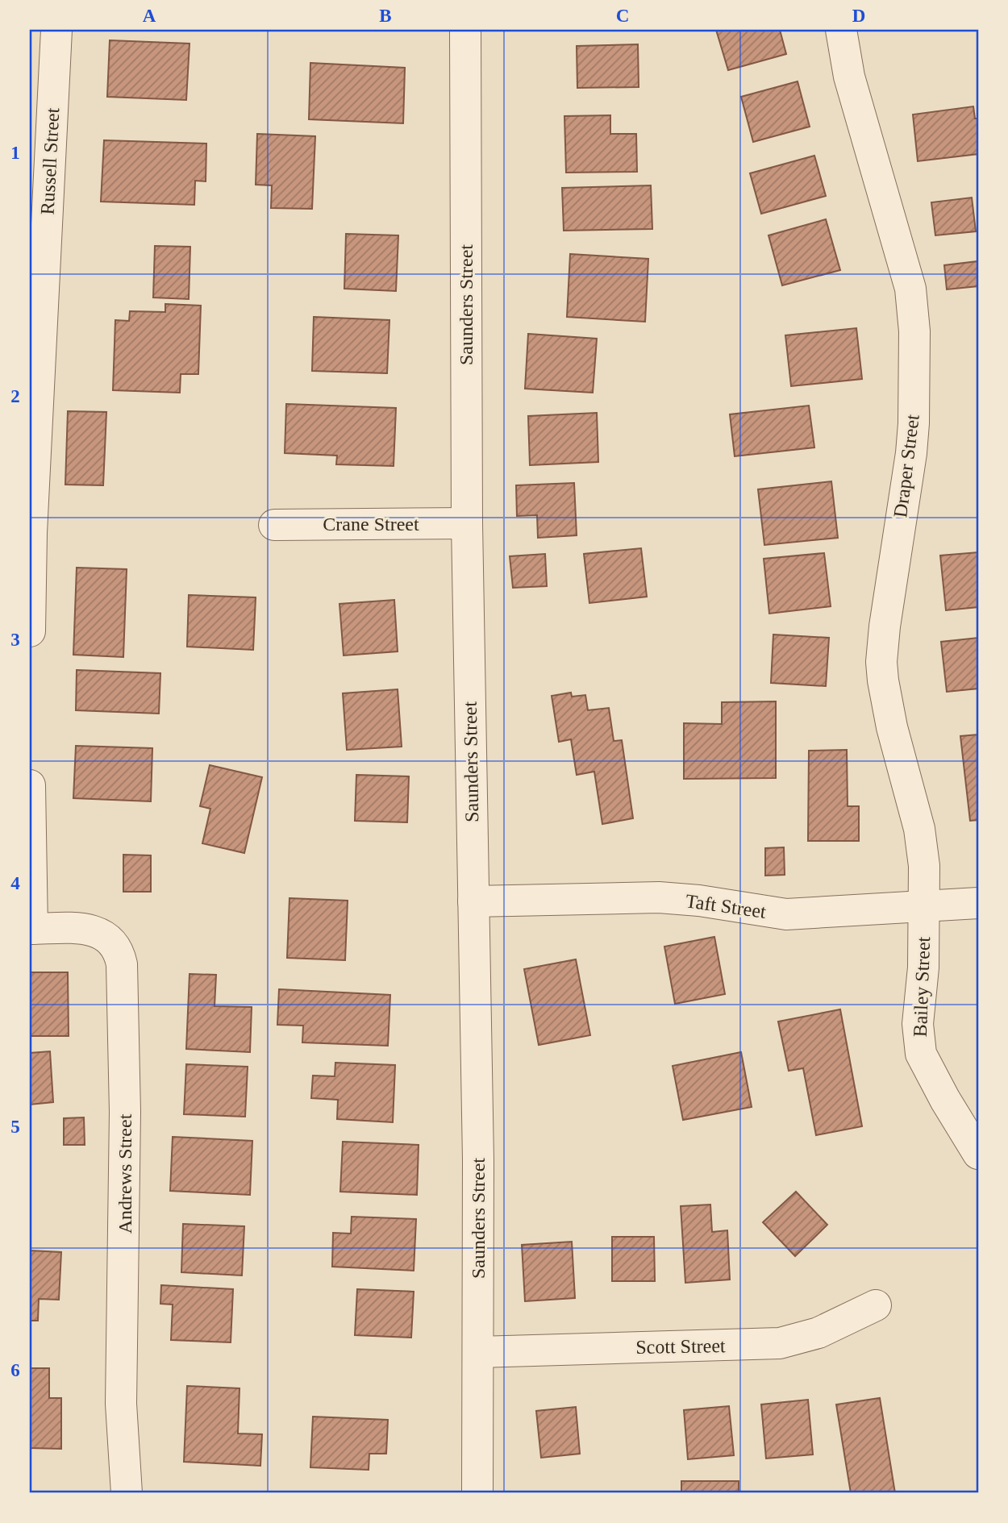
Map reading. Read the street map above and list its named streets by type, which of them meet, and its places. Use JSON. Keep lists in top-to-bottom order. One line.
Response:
{"streets":{"street":["Russell Street","Saunders Street","Draper Street","Crane Street","Taft Street","Bailey Street","Andrews Street","Scott Street"]},"crossings":[["Saunders Street","Crane Street"],["Saunders Street","Taft Street"],["Saunders Street","Scott Street"],["Draper Street","Taft Street"],["Draper Street","Bailey Street"],["Taft Street","Bailey Street"]],"grid":{"columns":["A","B","C","D"],"rows":["1","2","3","4","5","6"]}}
